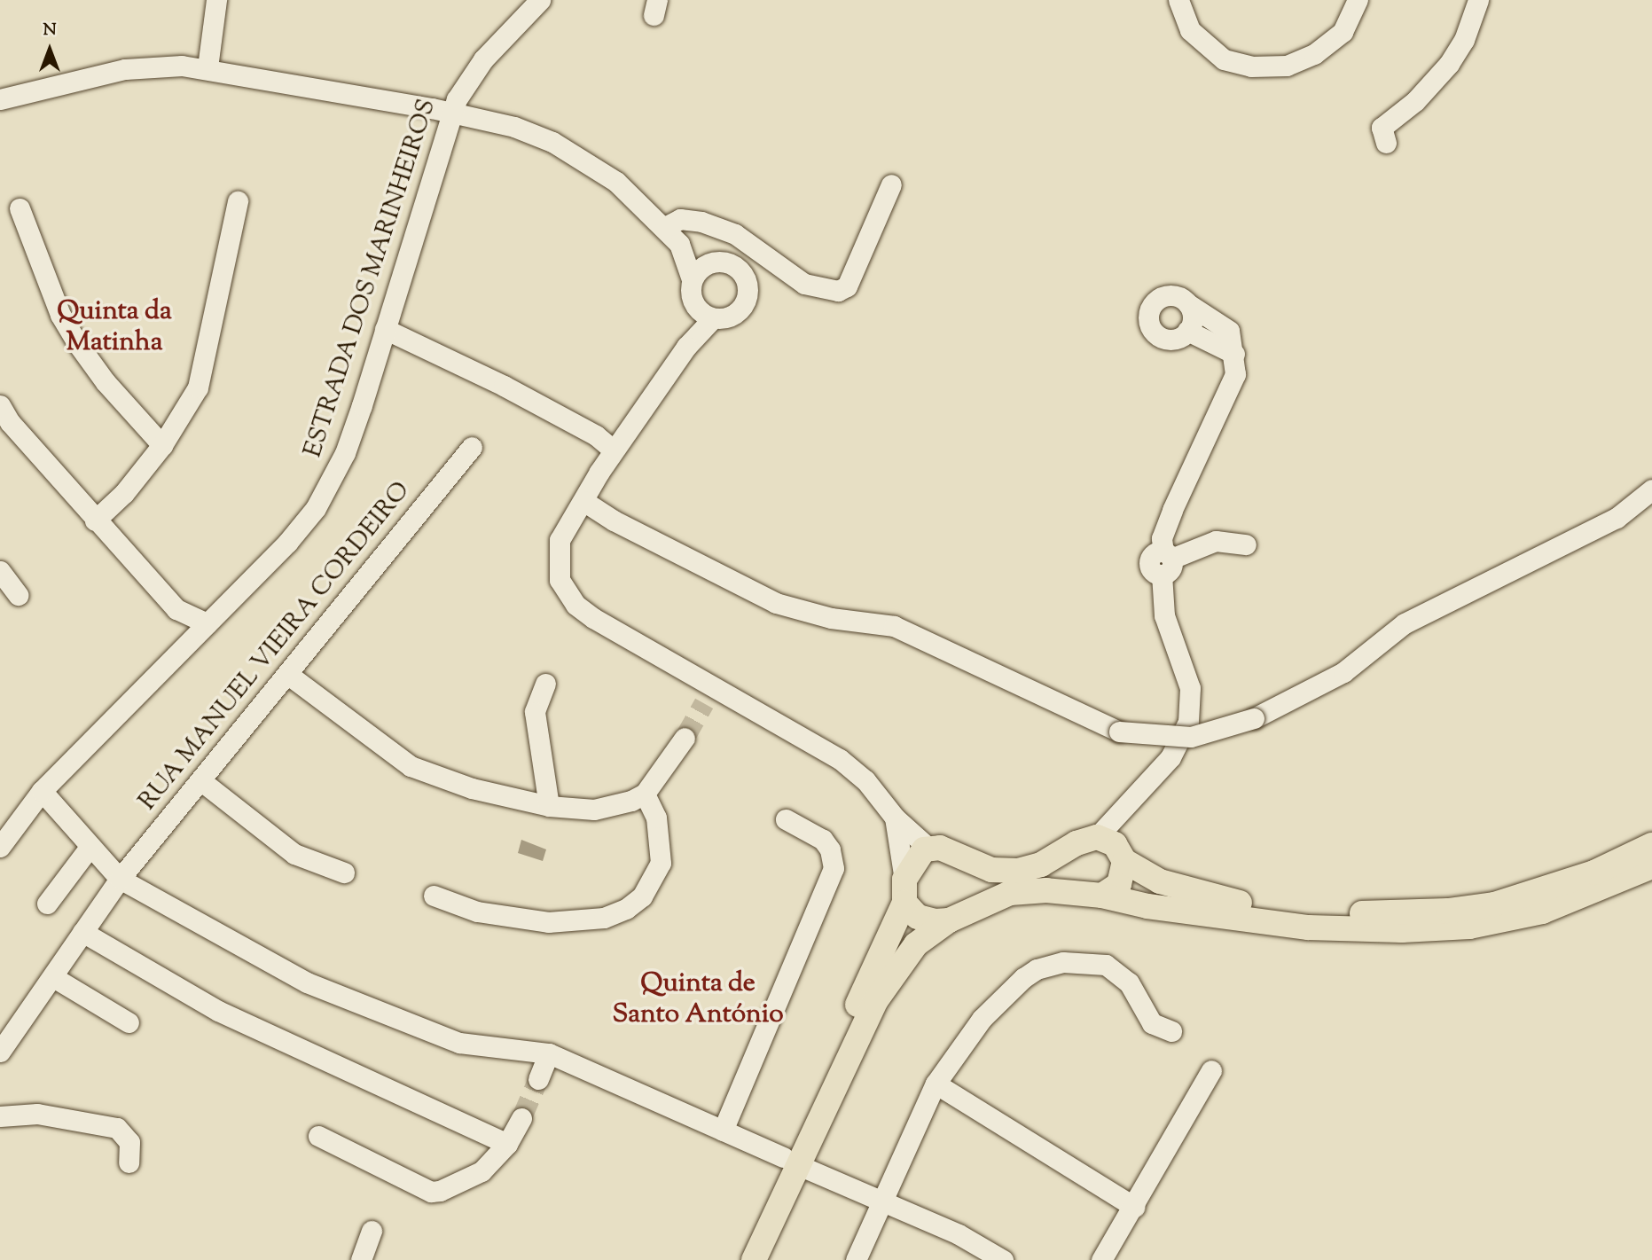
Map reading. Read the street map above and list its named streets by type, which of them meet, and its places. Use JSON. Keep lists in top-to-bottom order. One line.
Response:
{"streets":{"street":["ESTRADA DOS MARINHEIROS","RUA MANUEL VIEIRA CORDEIRO"]},"districts":["Quinta da Matinha","Quinta de Santo António"],"north":"top"}
